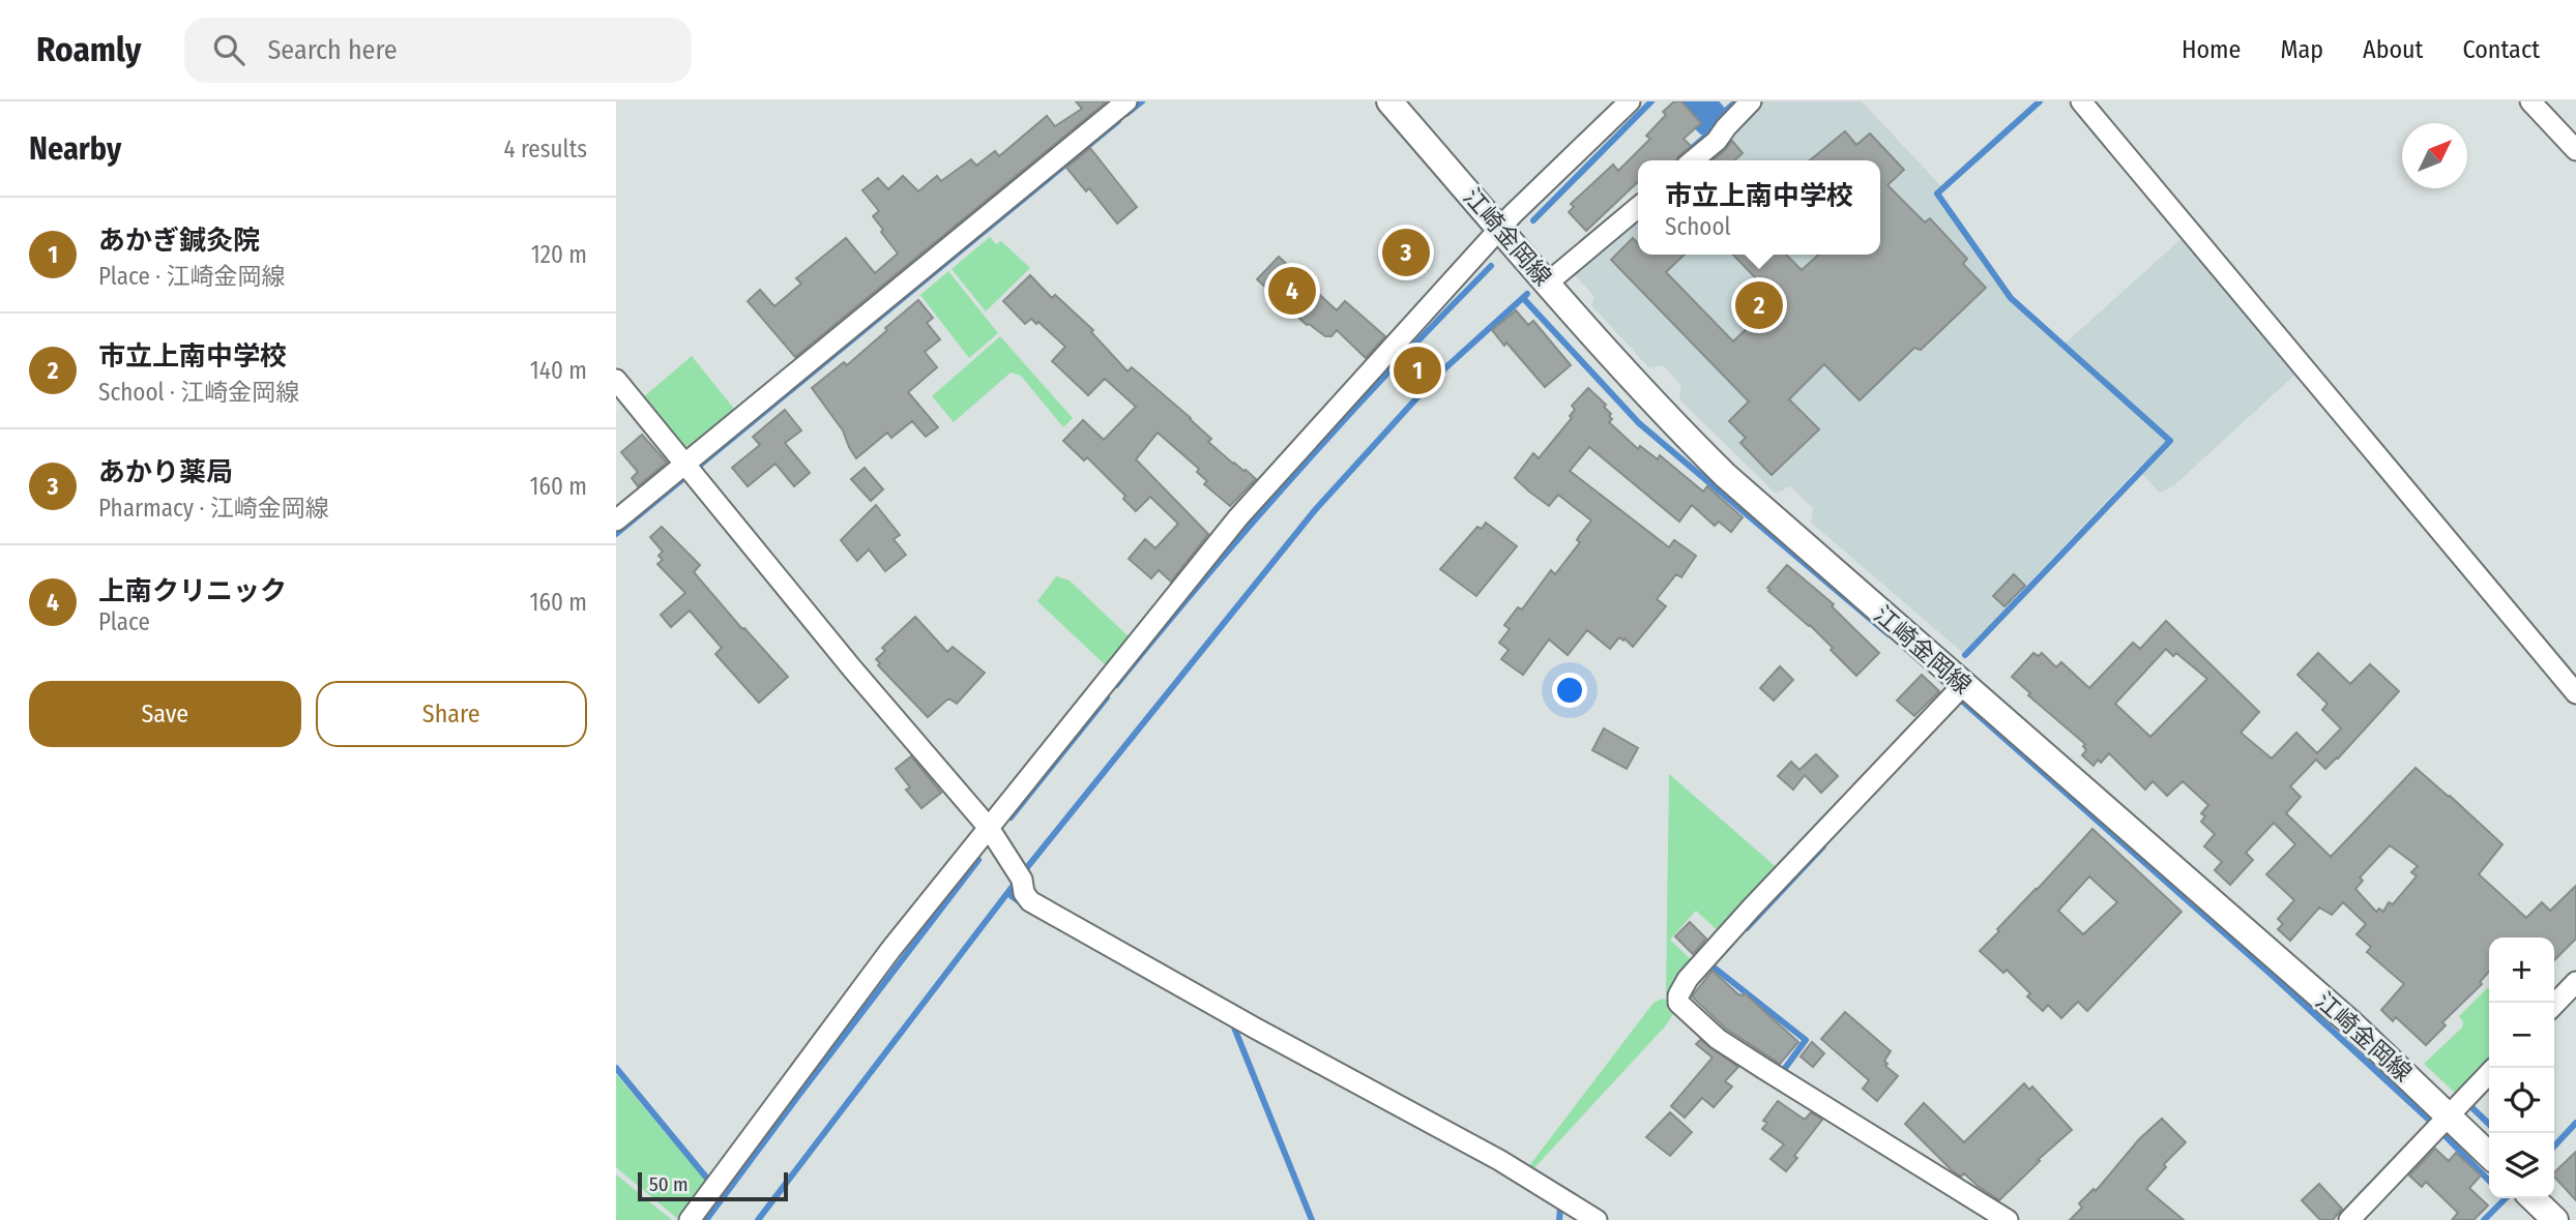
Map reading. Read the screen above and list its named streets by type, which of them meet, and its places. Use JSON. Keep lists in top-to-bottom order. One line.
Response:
{"streets":{"main road":["江崎金岡線"]},"scale_bar":"50 m","north":"top right","page":{"header":"Roamly","search":"Search here","nav":["Home","Map","About","Contact"],"heading":["Nearby","4 results"],"popup":["市立上南中学校","School"],"list":[{"mark":"1","name":"あかぎ鍼灸院","note":"Place · 江崎金岡線","value":"120 m"},{"mark":"2","name":"市立上南中学校","note":"School · 江崎金岡線","value":"140 m"},{"mark":"3","name":"あかり薬局","note":"Pharmacy · 江崎金岡線","value":"160 m"},{"mark":"4","name":"上南クリニック","note":"Place","value":"160 m"}],"pins":["3","4","2","1"],"buttons":["Save","Share"],"map_buttons":["+","−"],"scale":"50 m"}}
